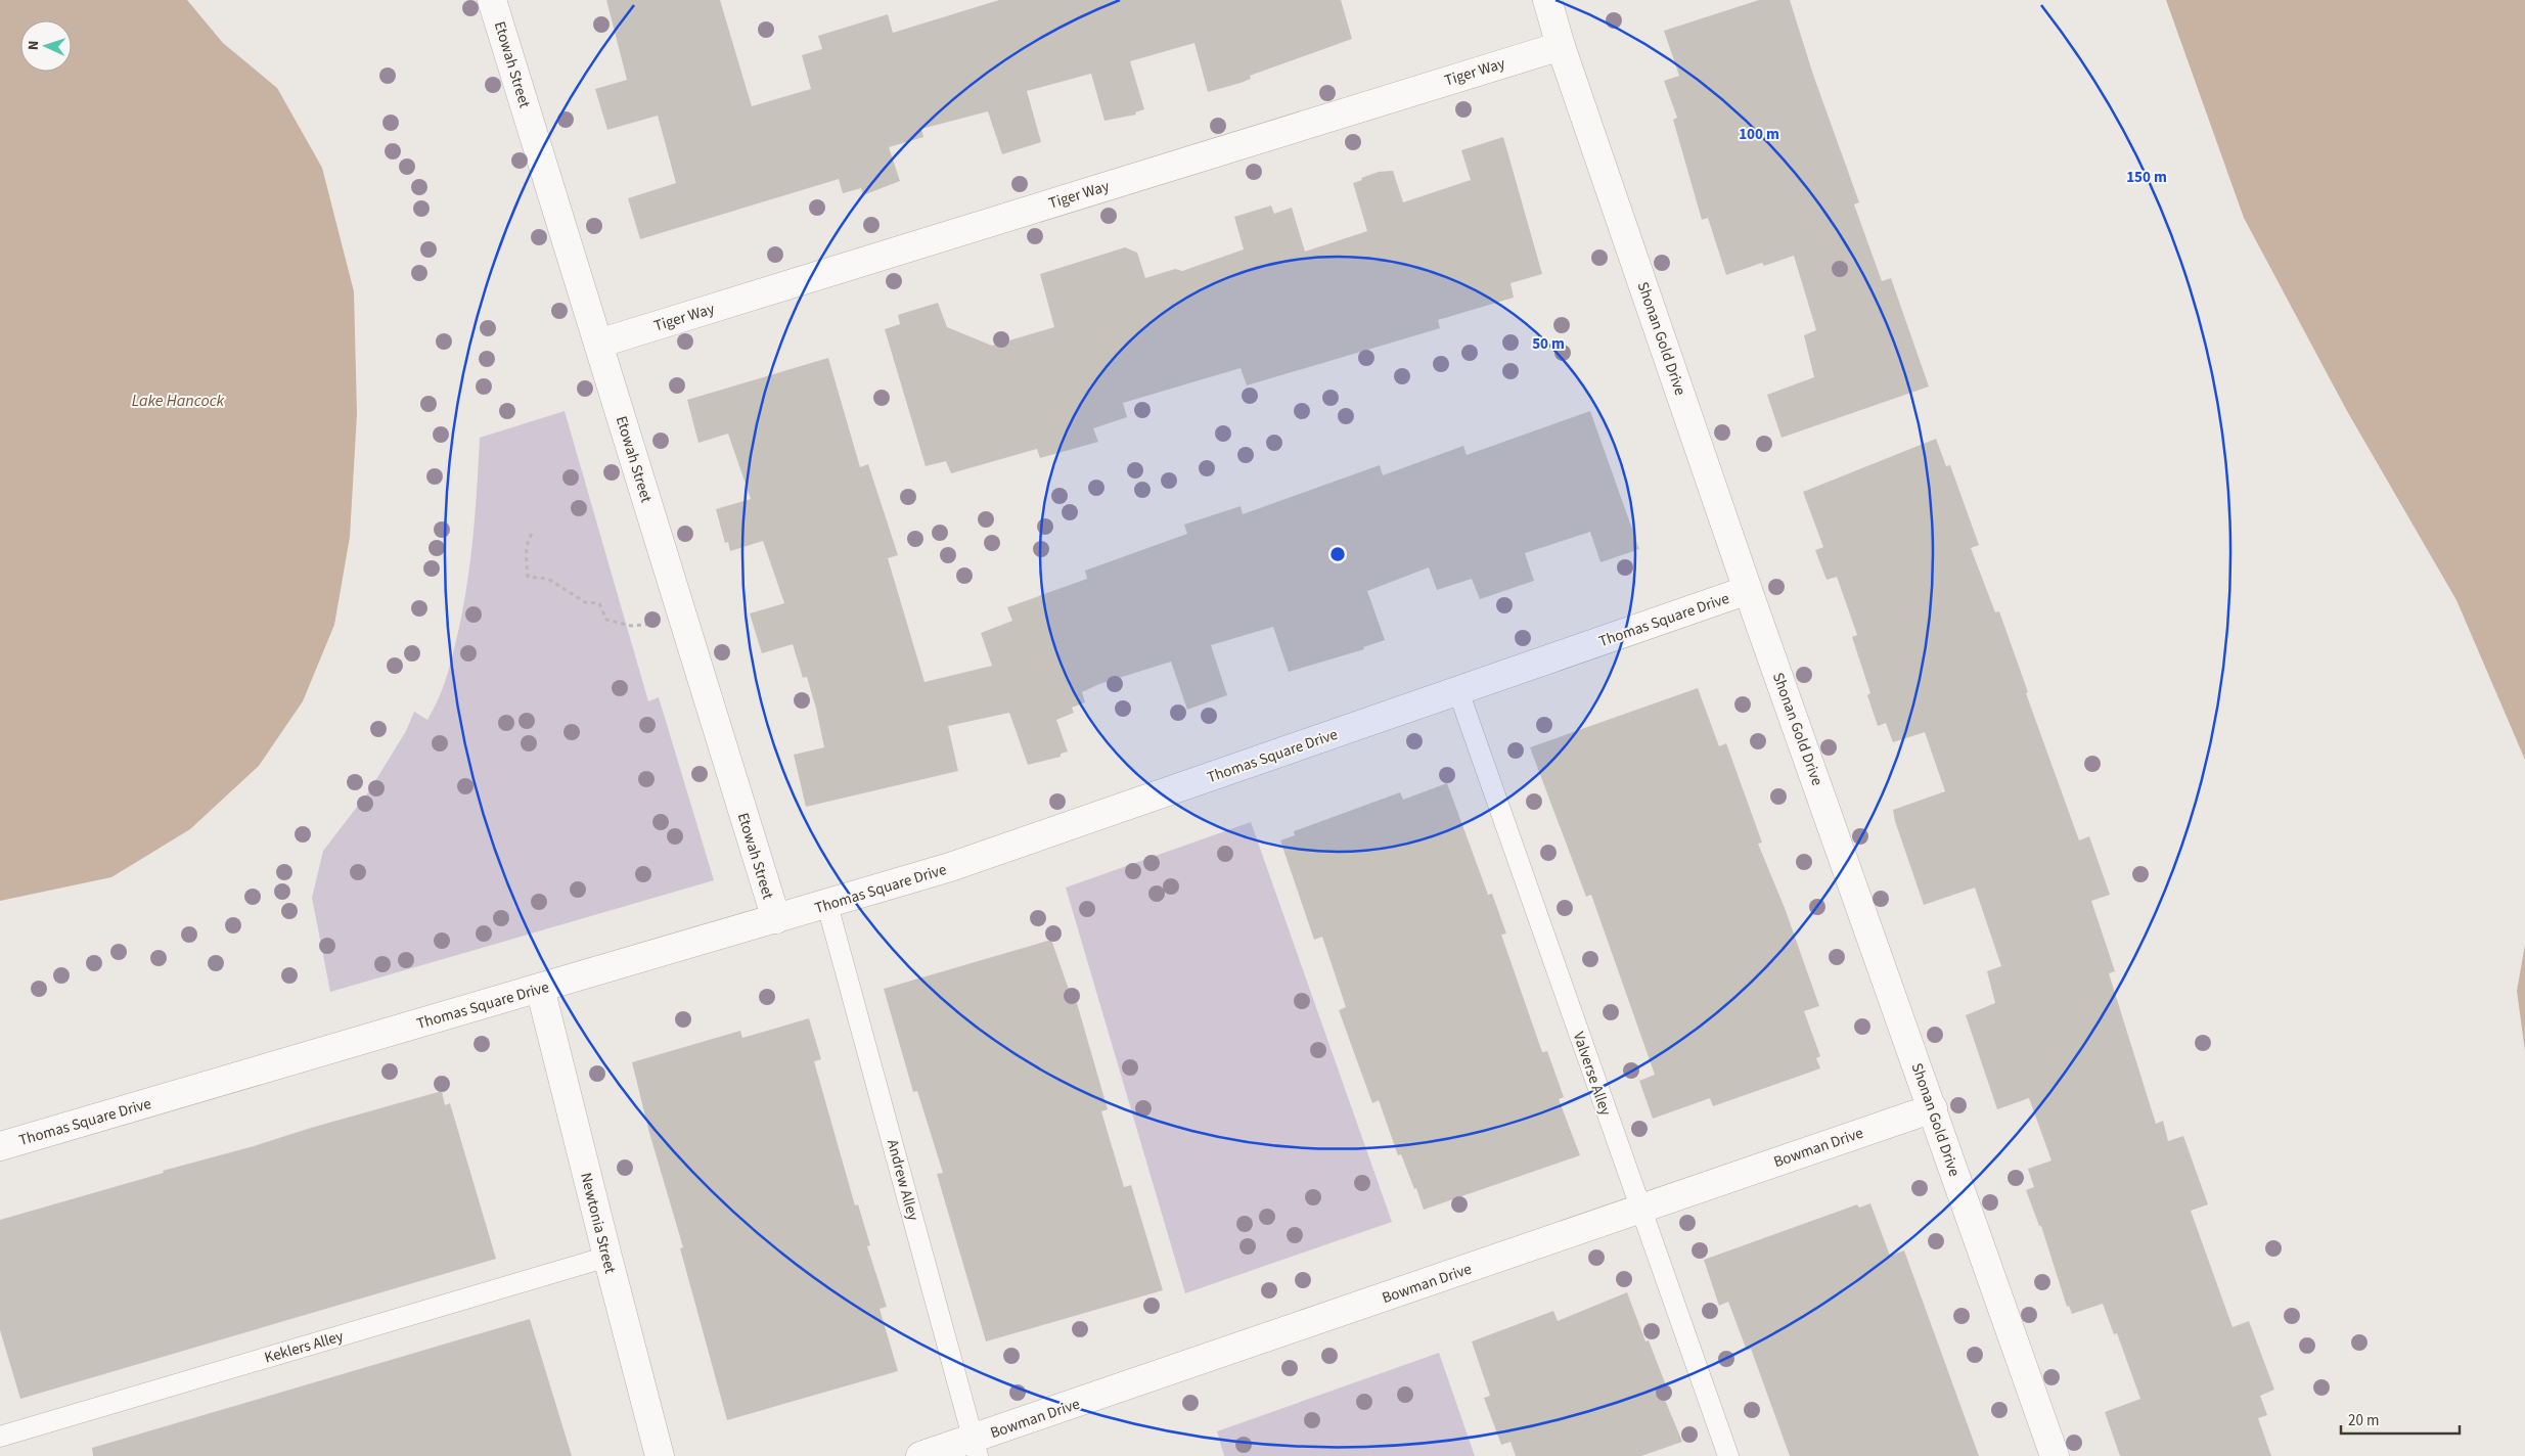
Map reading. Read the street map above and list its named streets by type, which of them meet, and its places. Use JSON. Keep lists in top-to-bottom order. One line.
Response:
{"streets":{"street":["Etowah Street","Tiger Way","Shonan Gold Drive","Thomas Square Drive","Bowman Drive","Newtonia Street"],"lane":["Valverse Alley","Andrew Alley","Keklers Alley"]},"crossings":[["Etowah Street","Tiger Way"],["Etowah Street","Thomas Square Drive"],["Tiger Way","Shonan Gold Drive"],["Shonan Gold Drive","Thomas Square Drive"],["Shonan Gold Drive","Bowman Drive"],["Thomas Square Drive","Valverse Alley"],["Thomas Square Drive","Andrew Alley"],["Thomas Square Drive","Newtonia Street"],["Valverse Alley","Bowman Drive"],["Bowman Drive","Andrew Alley"],["Newtonia Street","Keklers Alley"]],"water":["Lake Hancock"],"scale_bar":"20 m","north":"left","rings":["100 m","150 m","50 m"]}
